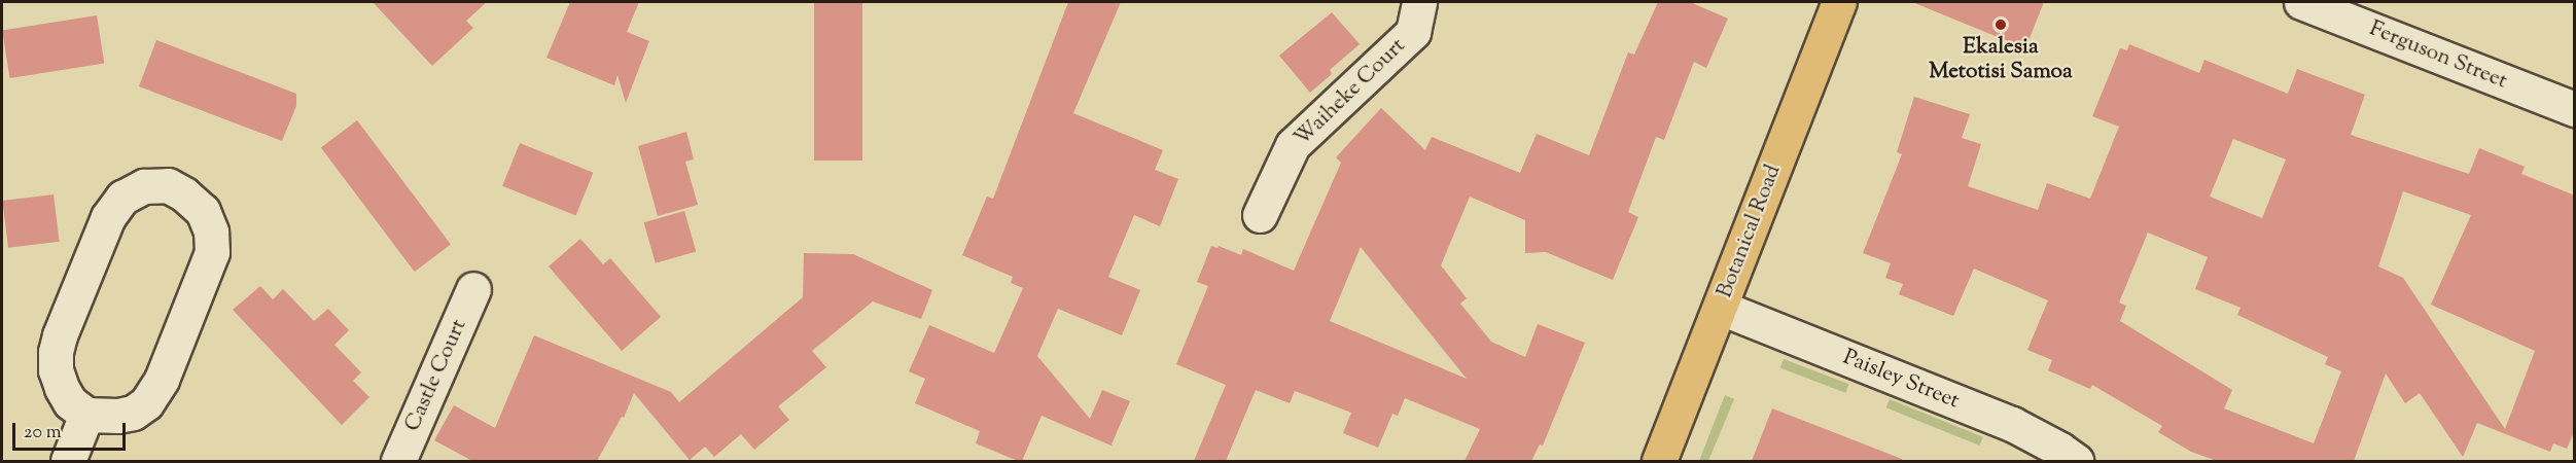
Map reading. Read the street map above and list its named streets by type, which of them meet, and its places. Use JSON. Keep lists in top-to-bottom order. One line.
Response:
{"streets":{"main road":["Botanical Road"],"street":["Ferguson Street","Waiheke Court","Castle Court","Paisley Street"]},"crossings":[["Botanical Road","Paisley Street"]],"places":["Ekalesia Metotisi Samoa"],"scale_bar":"20 m"}
